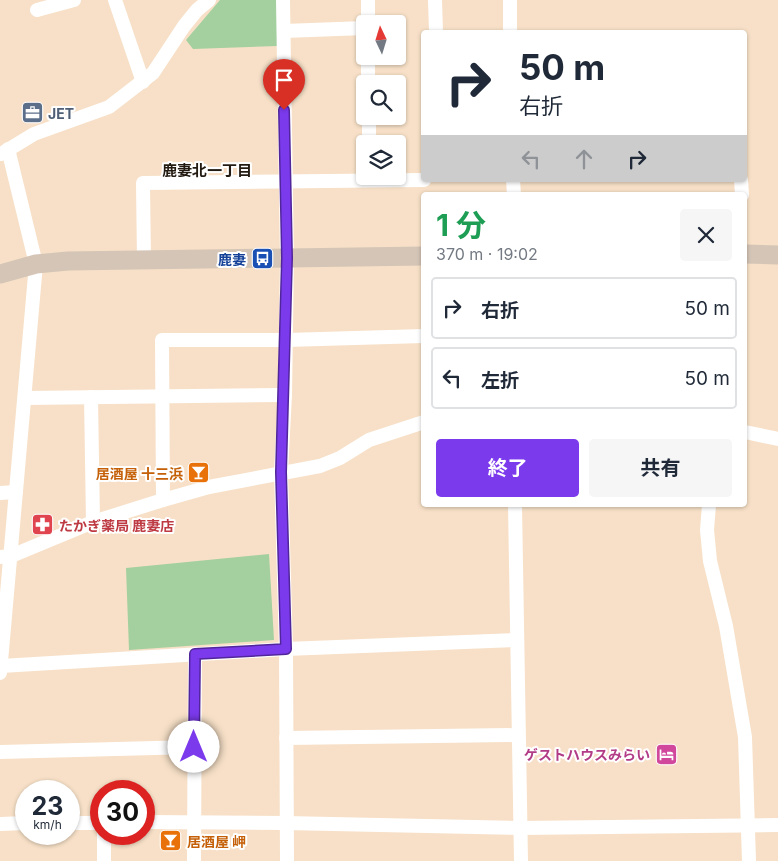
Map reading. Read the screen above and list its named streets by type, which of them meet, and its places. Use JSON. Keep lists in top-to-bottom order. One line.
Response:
{"districts":["鹿妻北一丁目"],"places":{"office":["JET"],"bus stop":["鹿妻"],"bar":["居酒屋 十三浜","居酒屋 岬"],"pharmacy":["たかぎ薬局 鹿妻店"],"hotel":["ゲストハウスみらい"]},"north":"top","page":{"turn":["50 m","右折"],"heading":["1 分","370 m · 19:02"],"list":[{"name":"右折","value":"50 m"},{"name":"左折","value":"50 m"}],"buttons":["終了","共有"],"speed":"23 km/h","limit":"30"}}
